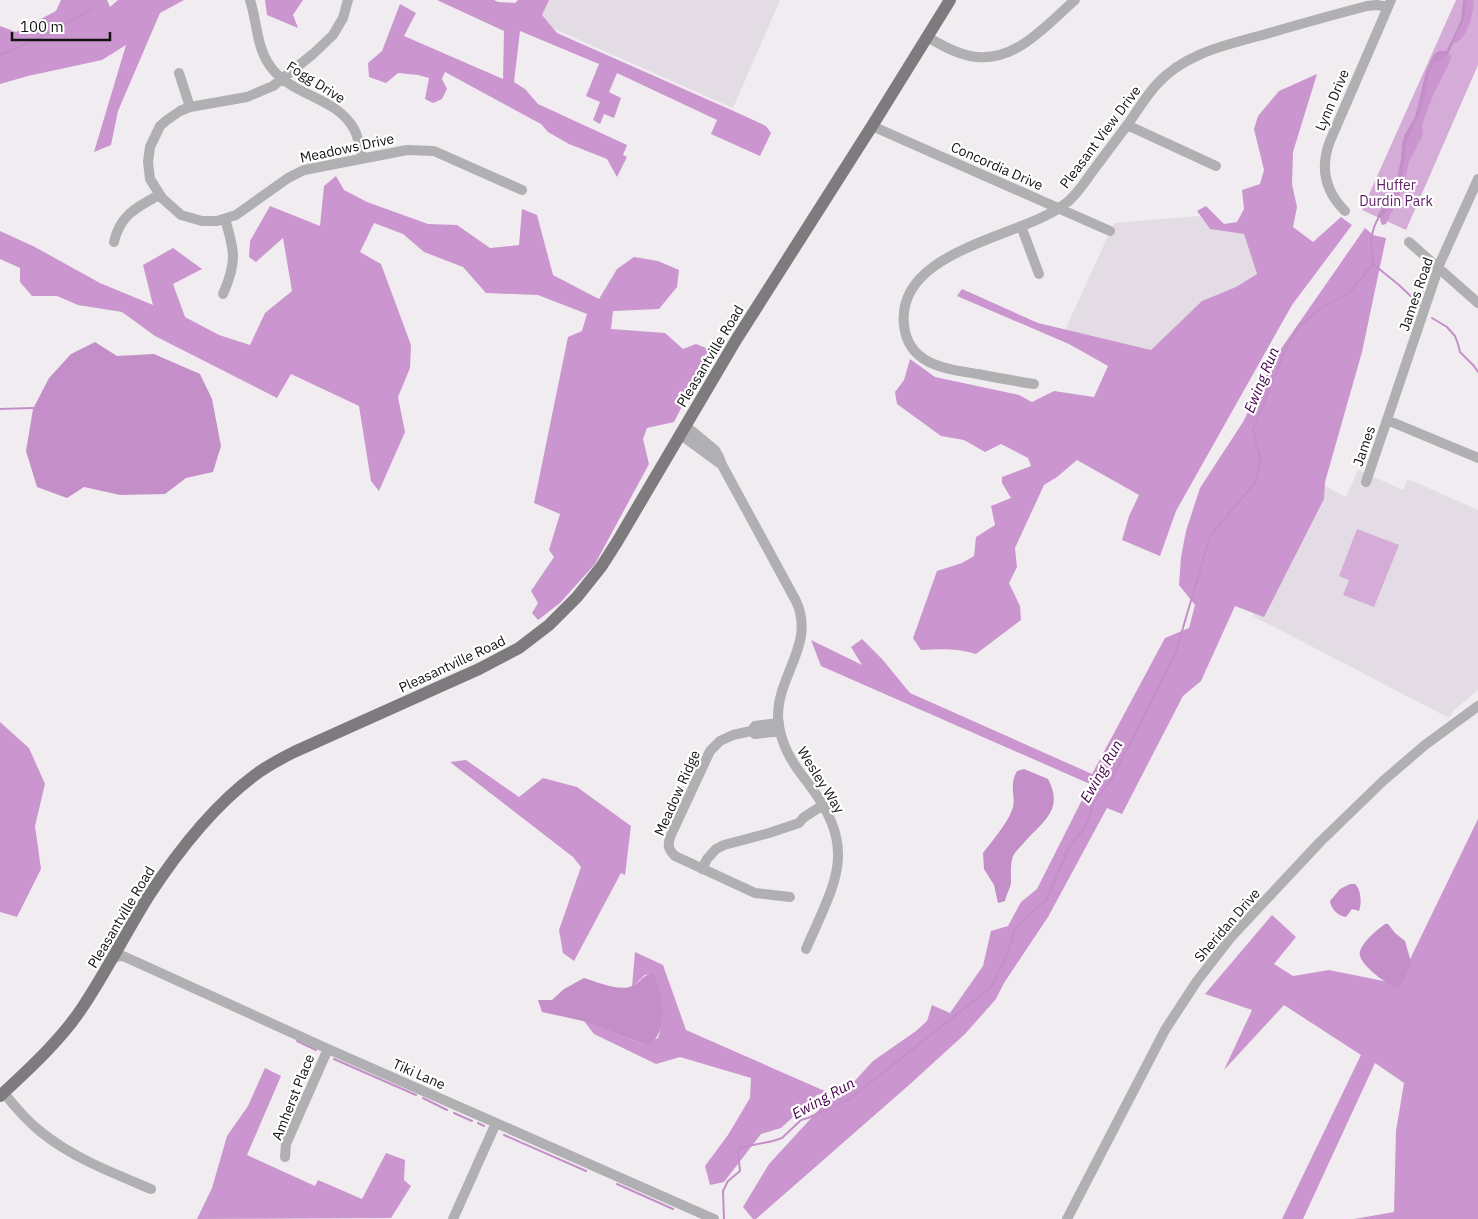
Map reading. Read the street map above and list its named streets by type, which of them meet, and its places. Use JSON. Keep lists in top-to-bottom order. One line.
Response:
{"streets":{"main road":["Pleasantville Road"],"street":["Fogg Drive","Lynn Drive","Pleasant View Drive","Meadows Drive","Concordia Drive","James Road","James","Wesley Way","Meadow Ridge","Sheridan Drive","Tiki Lane","Amherst Place"]},"crossings":[["Fogg Drive","Meadows Drive"],["Lynn Drive","Pleasant View Drive"],["Pleasant View Drive","Concordia Drive"],["Concordia Drive","Pleasantville Road"],["James Road","James"],["Pleasantville Road","Wesley Way"],["Pleasantville Road","Tiki Lane"],["Wesley Way","Meadow Ridge"],["Tiki Lane","Amherst Place"]],"water":["Ewing Run"],"parks":["Huffer Durdin Park"],"scale_bar":"100 m"}
